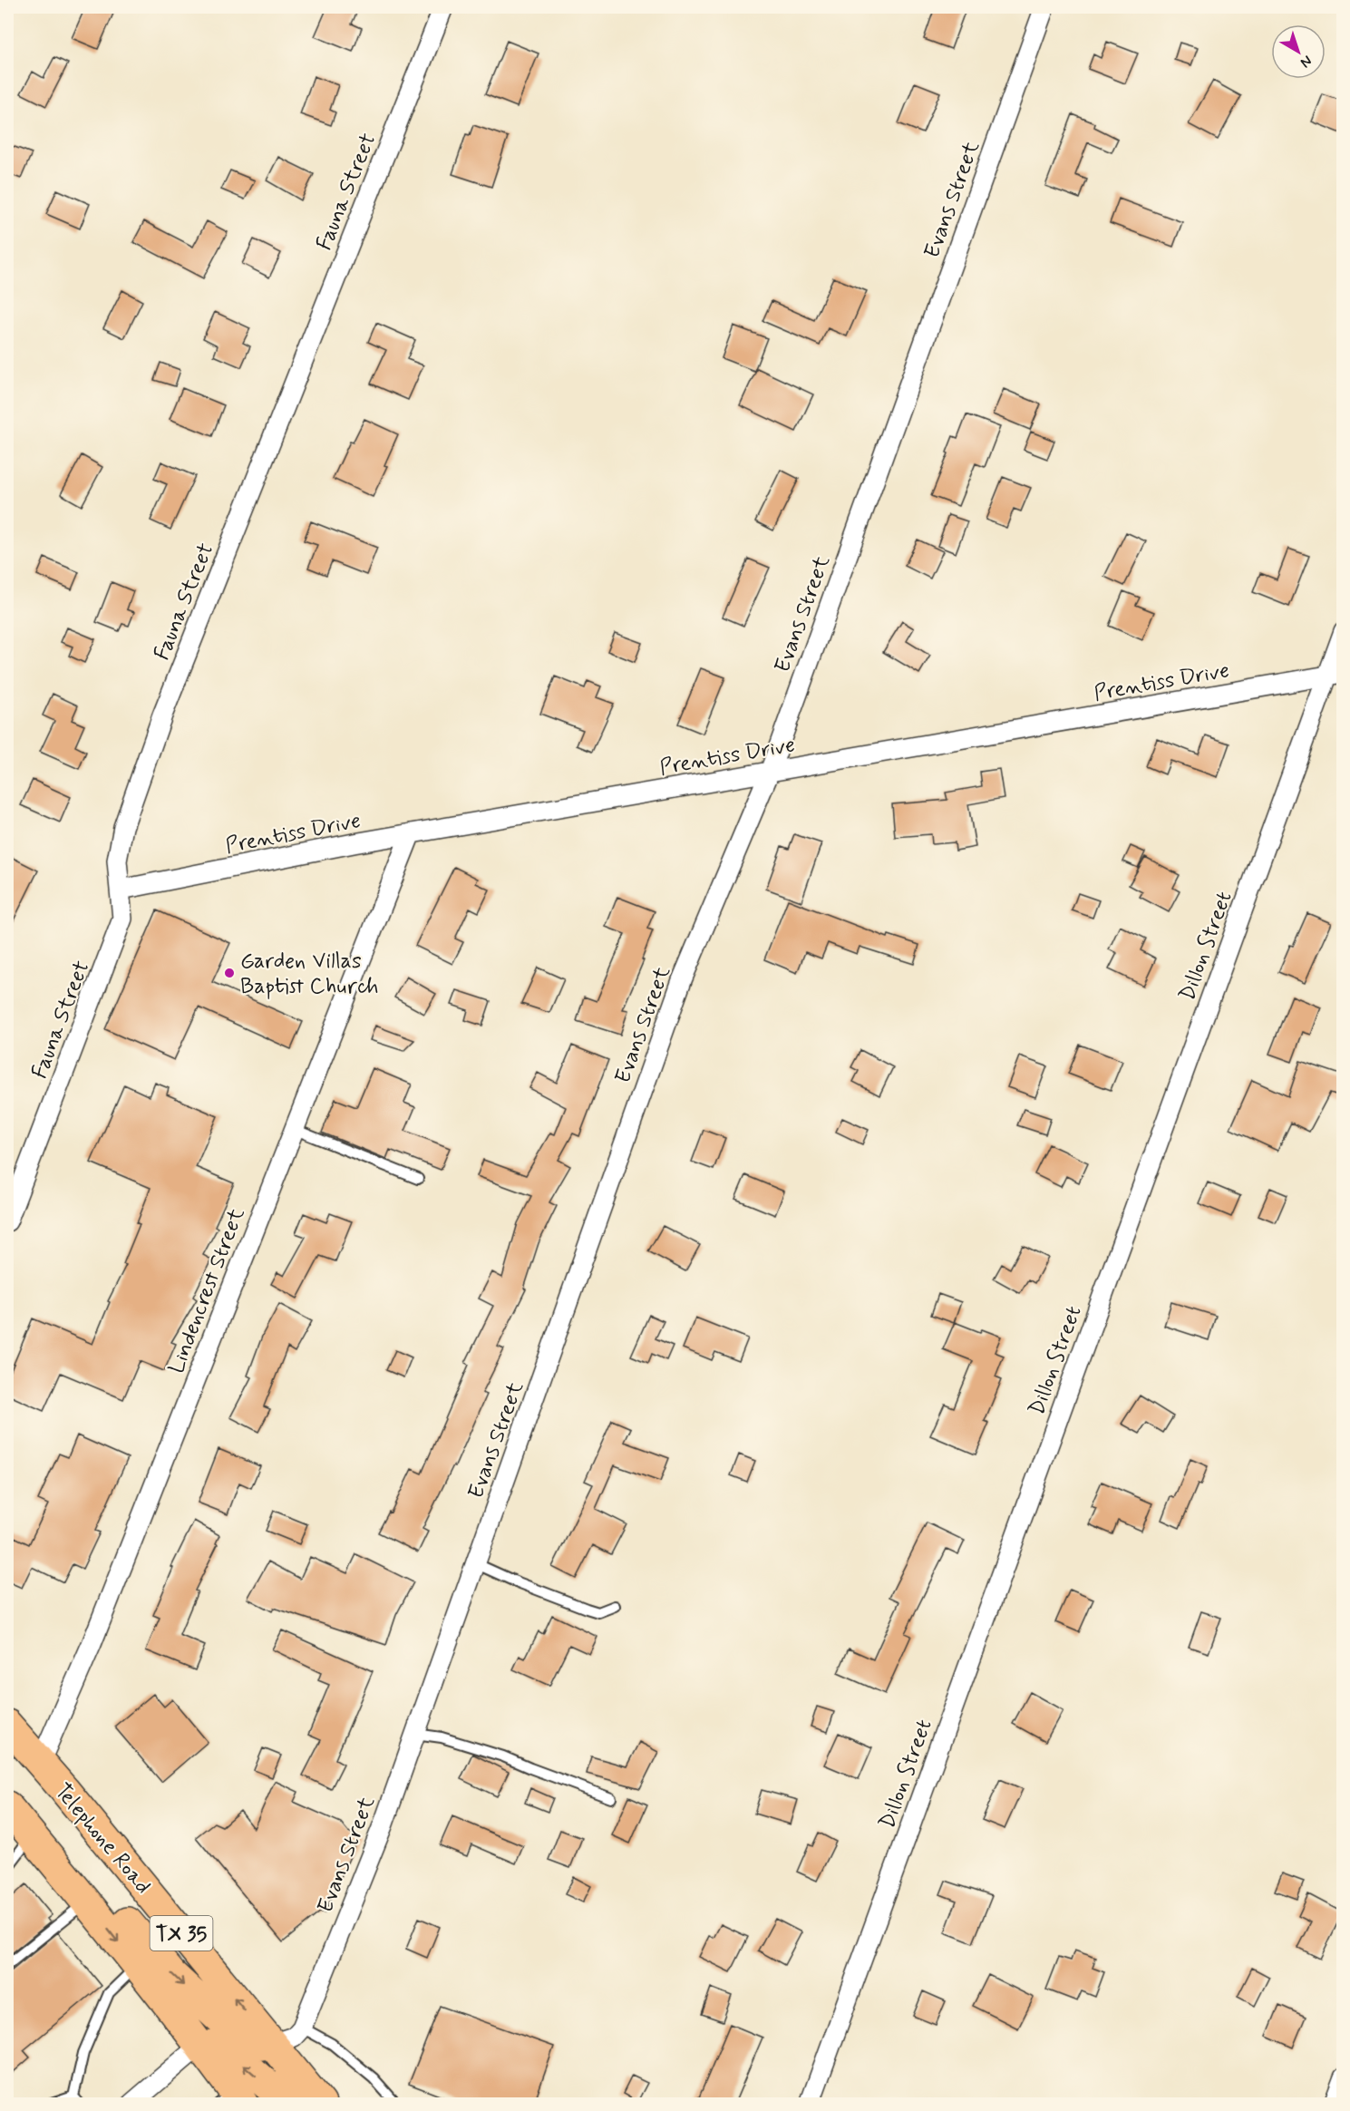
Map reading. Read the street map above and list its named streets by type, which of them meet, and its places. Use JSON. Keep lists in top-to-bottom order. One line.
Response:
{"streets":{"main road":["Telephone Road","TX 35"],"street":["Fauna Street","Evans Street","Prentiss Drive","Dillon Street","Lindencrest Street"]},"crossings":[["Fauna Street","Prentiss Drive"],["Evans Street","Prentiss Drive"],["Prentiss Drive","Dillon Street"],["Prentiss Drive","Lindencrest Street"],["Lindencrest Street","Telephone Road"]],"places":["Garden Villas Baptist Church"],"north":"bottom right"}
